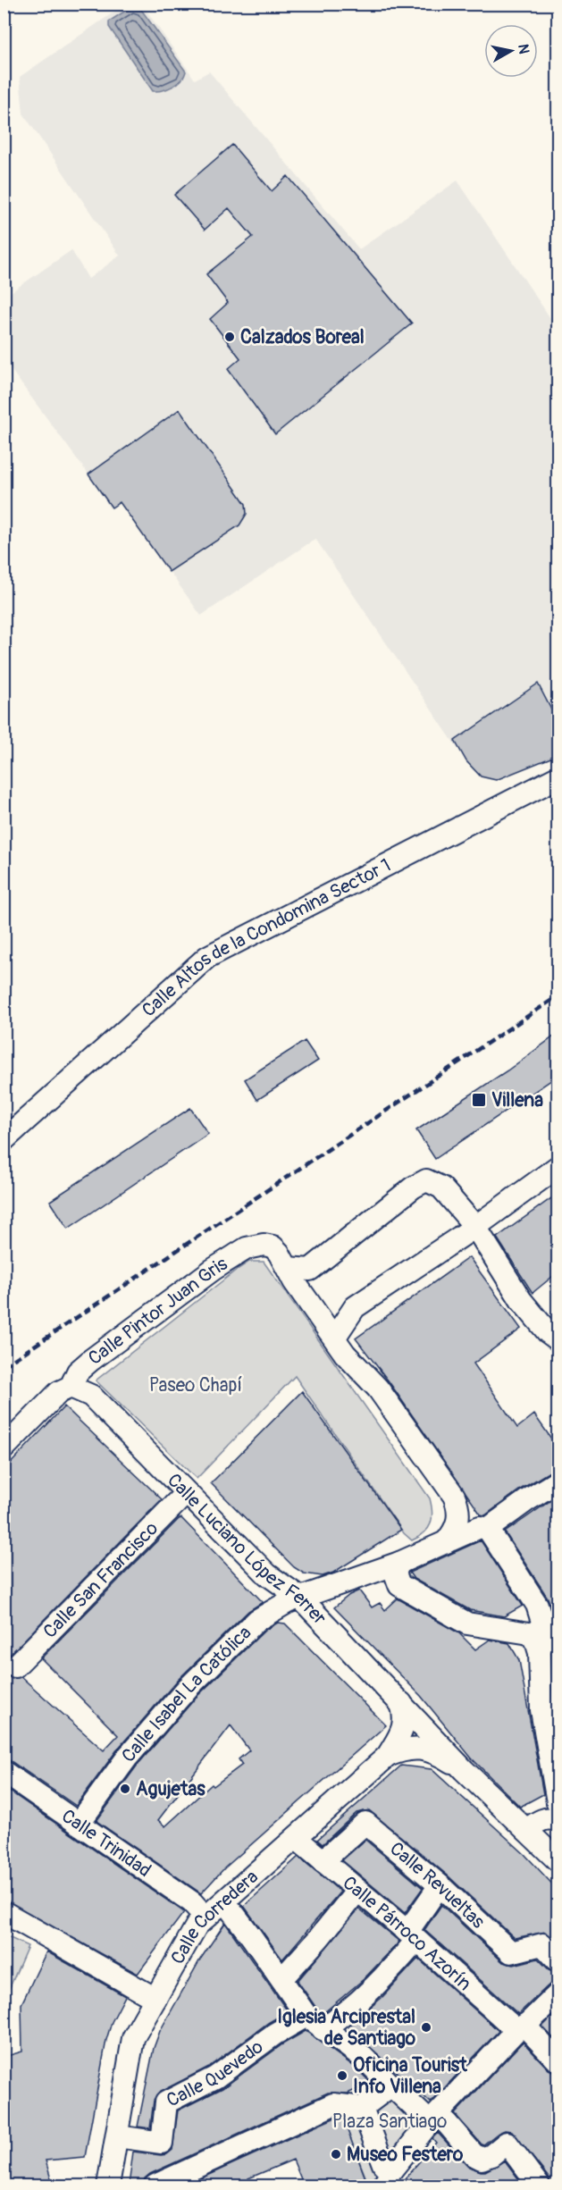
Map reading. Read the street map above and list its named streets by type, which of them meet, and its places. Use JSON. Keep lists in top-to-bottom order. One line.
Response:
{"streets":{"street":["Calle Altos de la Condomina Sector 1","Calle Pintor Juan Gris","Calle Luciano López Ferrer","Calle San Francisco","Calle Isabel La Católica","Calle Trinidad","Calle Revueltas","Calle Corredera","Calle Párroco Azorín","Calle Quevedo"]},"crossings":[["Calle Pintor Juan Gris","Calle Luciano López Ferrer"],["Calle Luciano López Ferrer","Calle San Francisco"],["Calle Luciano López Ferrer","Calle Isabel La Católica"],["Calle Luciano López Ferrer","Calle Corredera"],["Calle Isabel La Católica","Calle Trinidad"],["Calle Trinidad","Calle Corredera"],["Calle Revueltas","Calle Párroco Azorín"],["Calle Corredera","Calle Párroco Azorín"],["Calle Corredera","Calle Quevedo"]],"parks":["Paseo Chapí","Plaza Santiago"],"places":{"other":["Calzados Boreal","Agujetas","Iglesia Arciprestal de Santiago","Oficina Tourist Info Villena","Museo Festero"],"transit":["Villena"]},"north":"right"}
